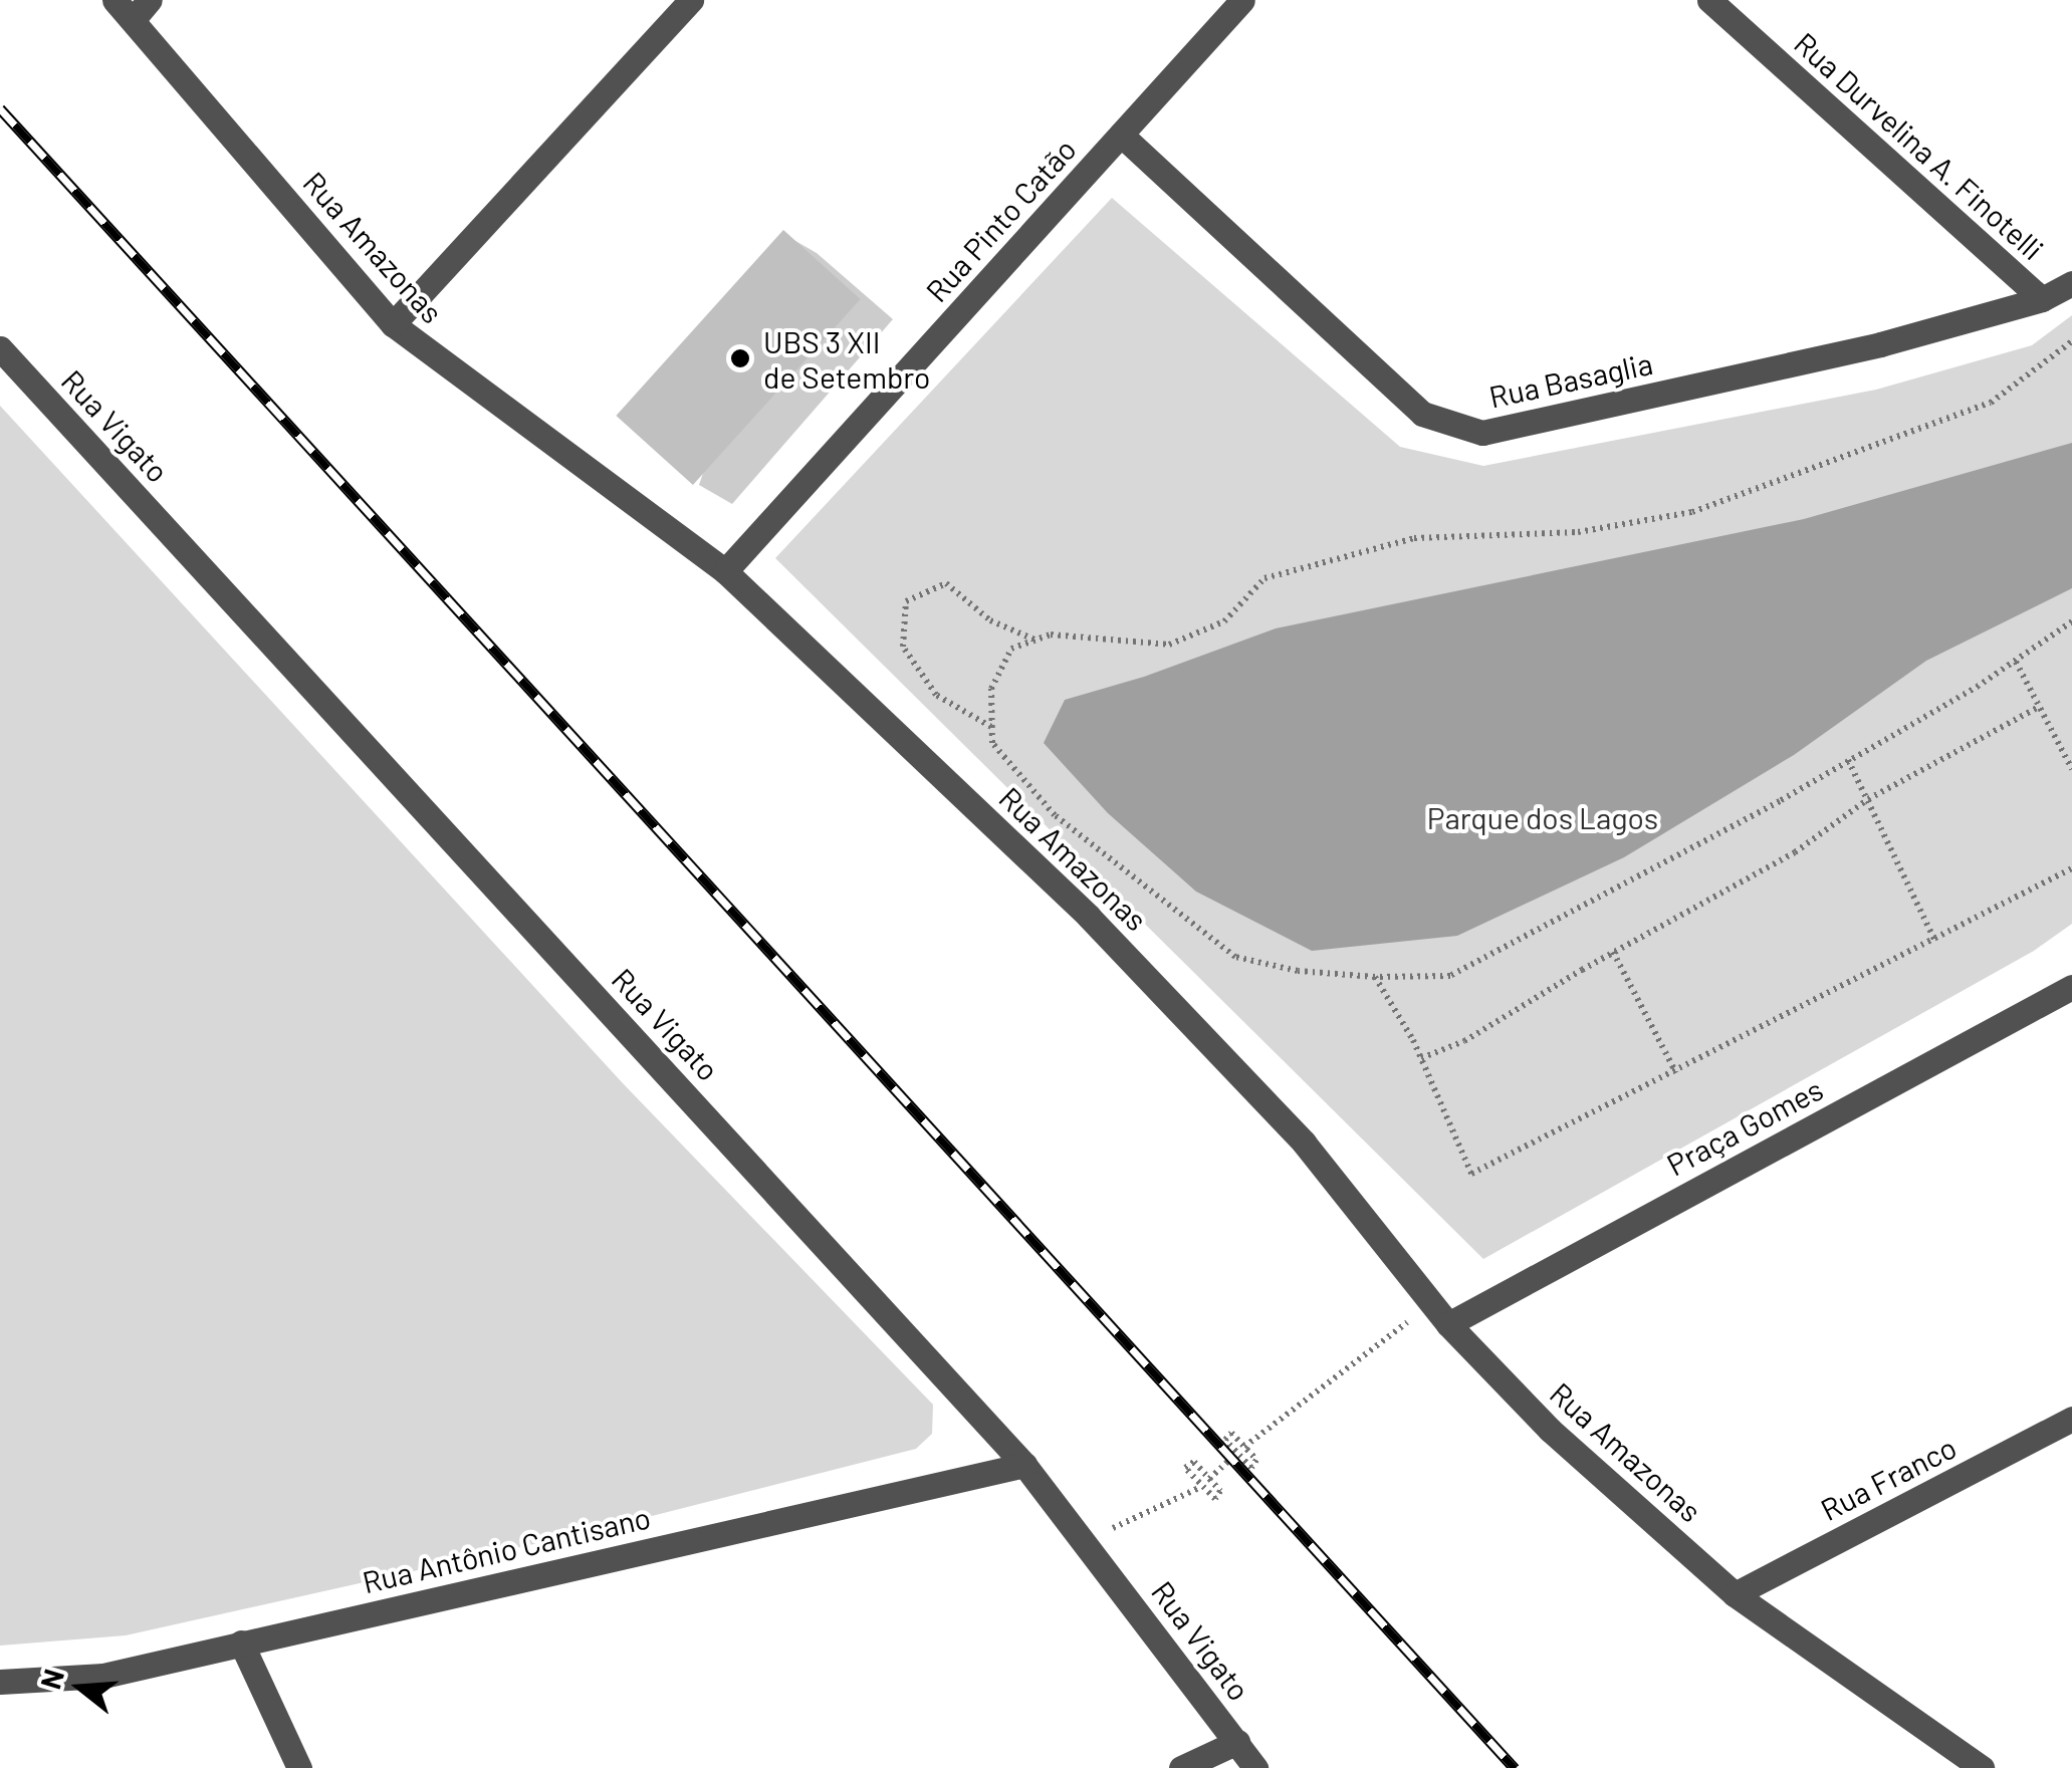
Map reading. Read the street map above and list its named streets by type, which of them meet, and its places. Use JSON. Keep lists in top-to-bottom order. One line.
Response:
{"streets":{"street":["Rua Durvelina A. Finotelli","Rua Pinto Catão","Rua Amazonas","Rua Basaglia","Rua Vigato","Praça Gomes","Rua Franco","Rua Antônio Cantisano"]},"crossings":[["Rua Durvelina A. Finotelli","Rua Basaglia"],["Rua Pinto Catão","Rua Amazonas"],["Rua Pinto Catão","Rua Basaglia"],["Rua Amazonas","Praça Gomes"],["Rua Amazonas","Rua Franco"],["Rua Vigato","Rua Antônio Cantisano"]],"parks":["Parque dos Lagos"],"places":["UBS 3 XII de Setembro"],"north":"left"}
